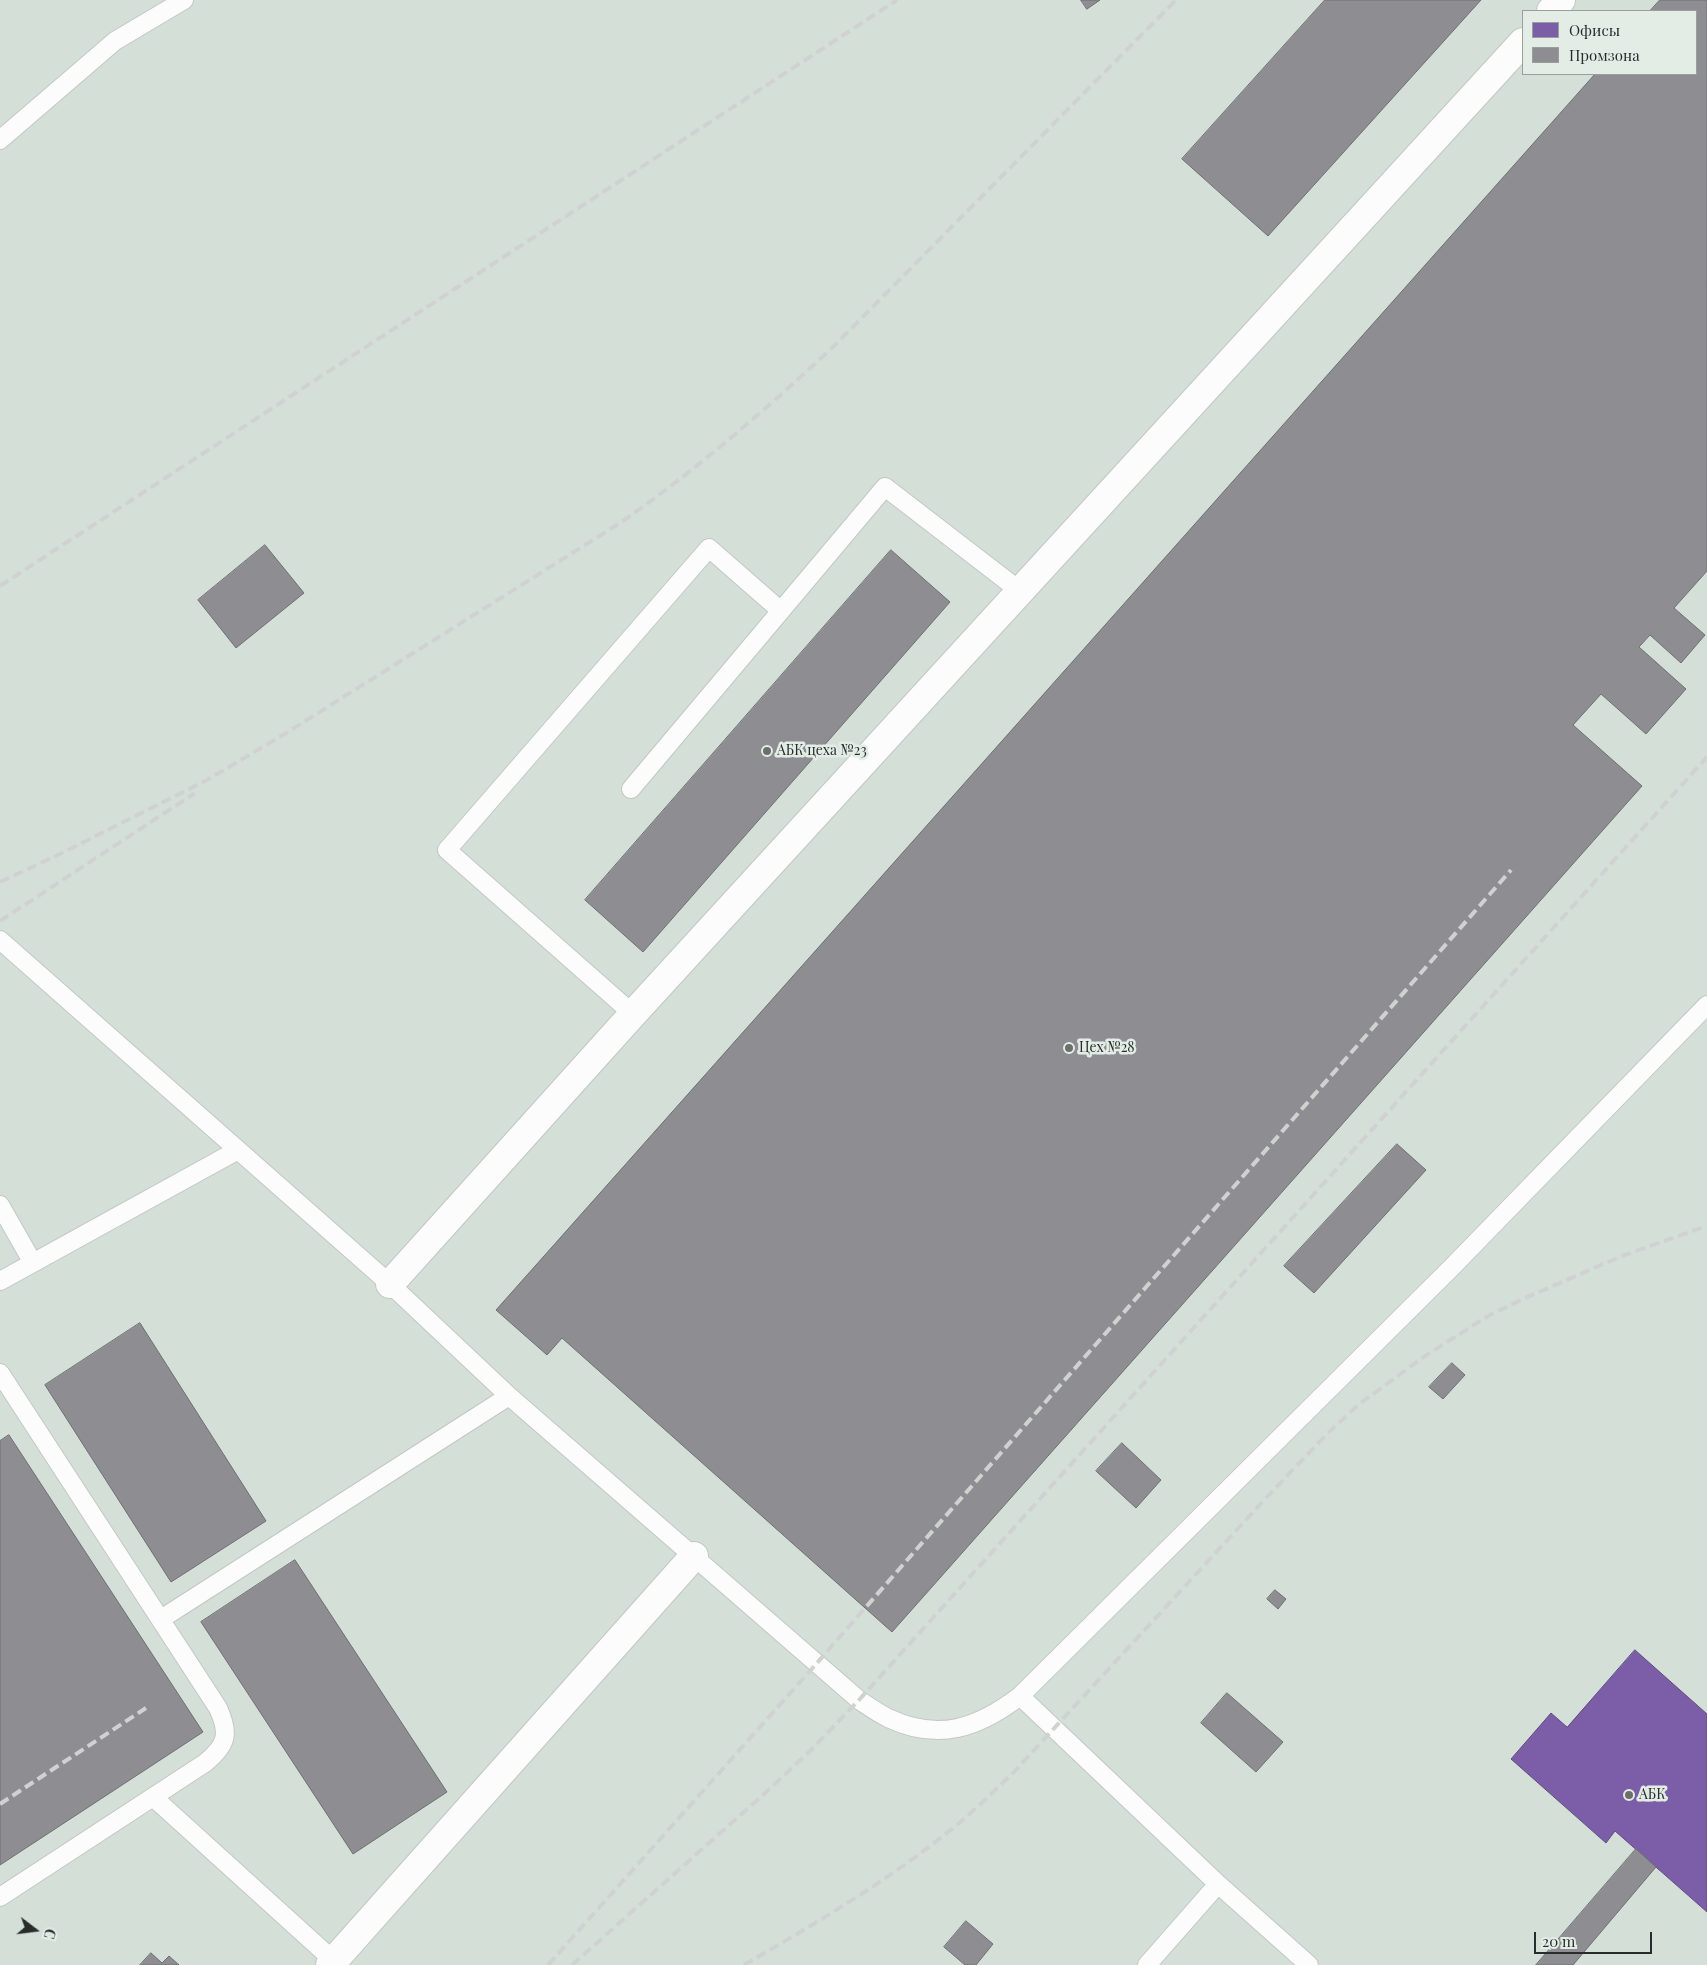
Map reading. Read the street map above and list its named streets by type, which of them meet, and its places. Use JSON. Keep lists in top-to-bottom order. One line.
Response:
{"places":["АБК цеха №23","Цех №28","АБК"],"legend":["Офисы","Промзона"],"scale_bar":"20 m","north":"right"}
